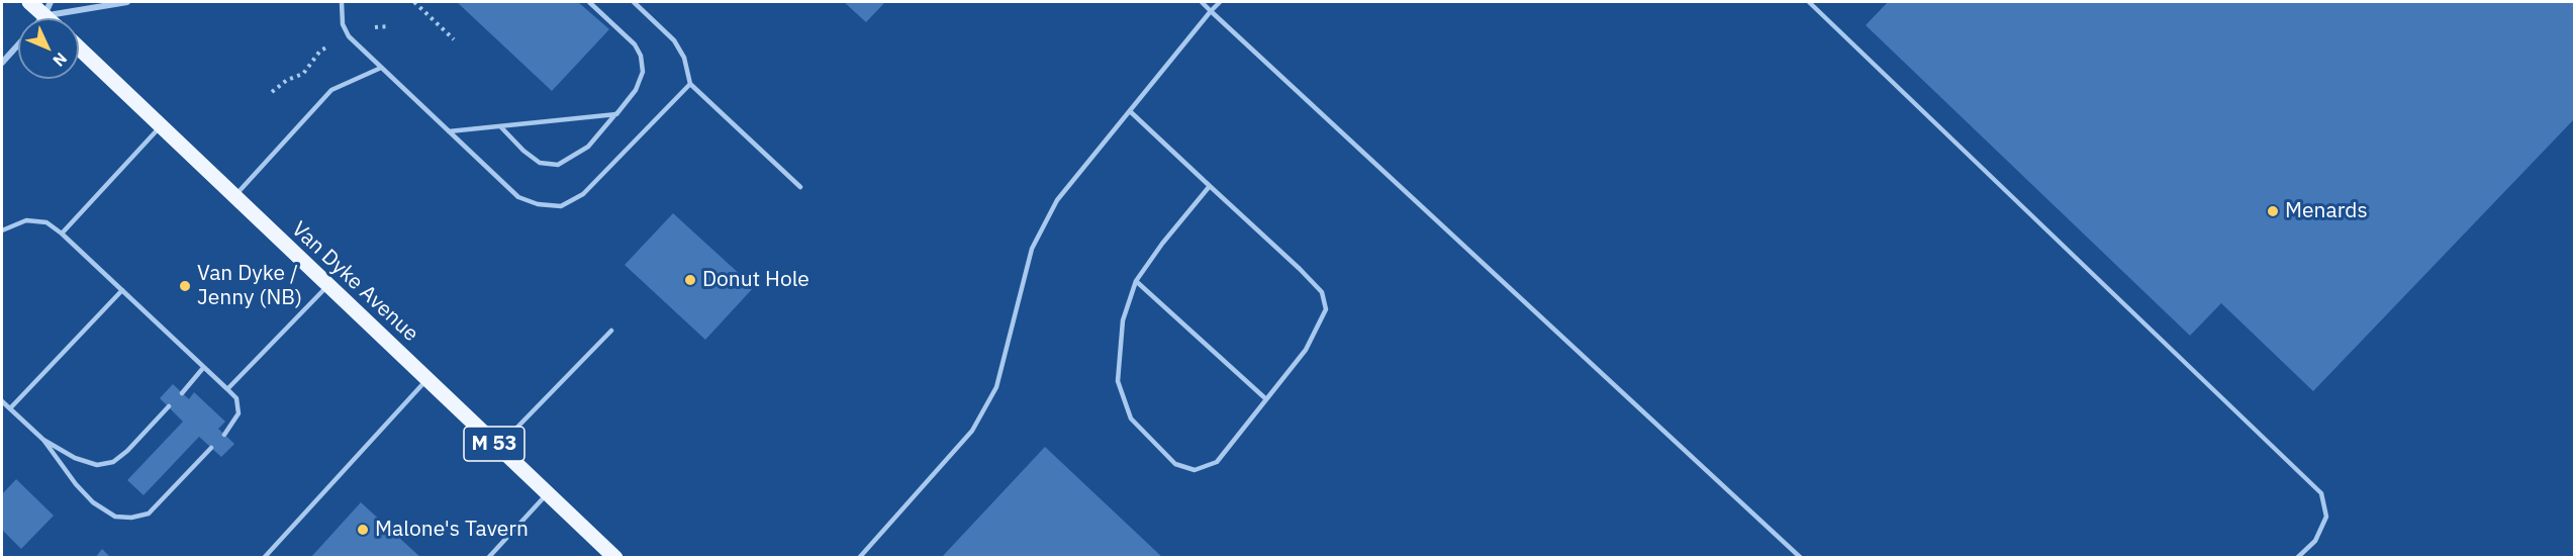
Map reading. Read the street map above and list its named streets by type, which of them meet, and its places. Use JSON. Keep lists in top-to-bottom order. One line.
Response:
{"streets":{"main road":["Van Dyke Avenue","M 53"]},"places":["Menards","Donut Hole","Van Dyke / Jenny (NB)","Malone's Tavern"],"north":"bottom right"}
